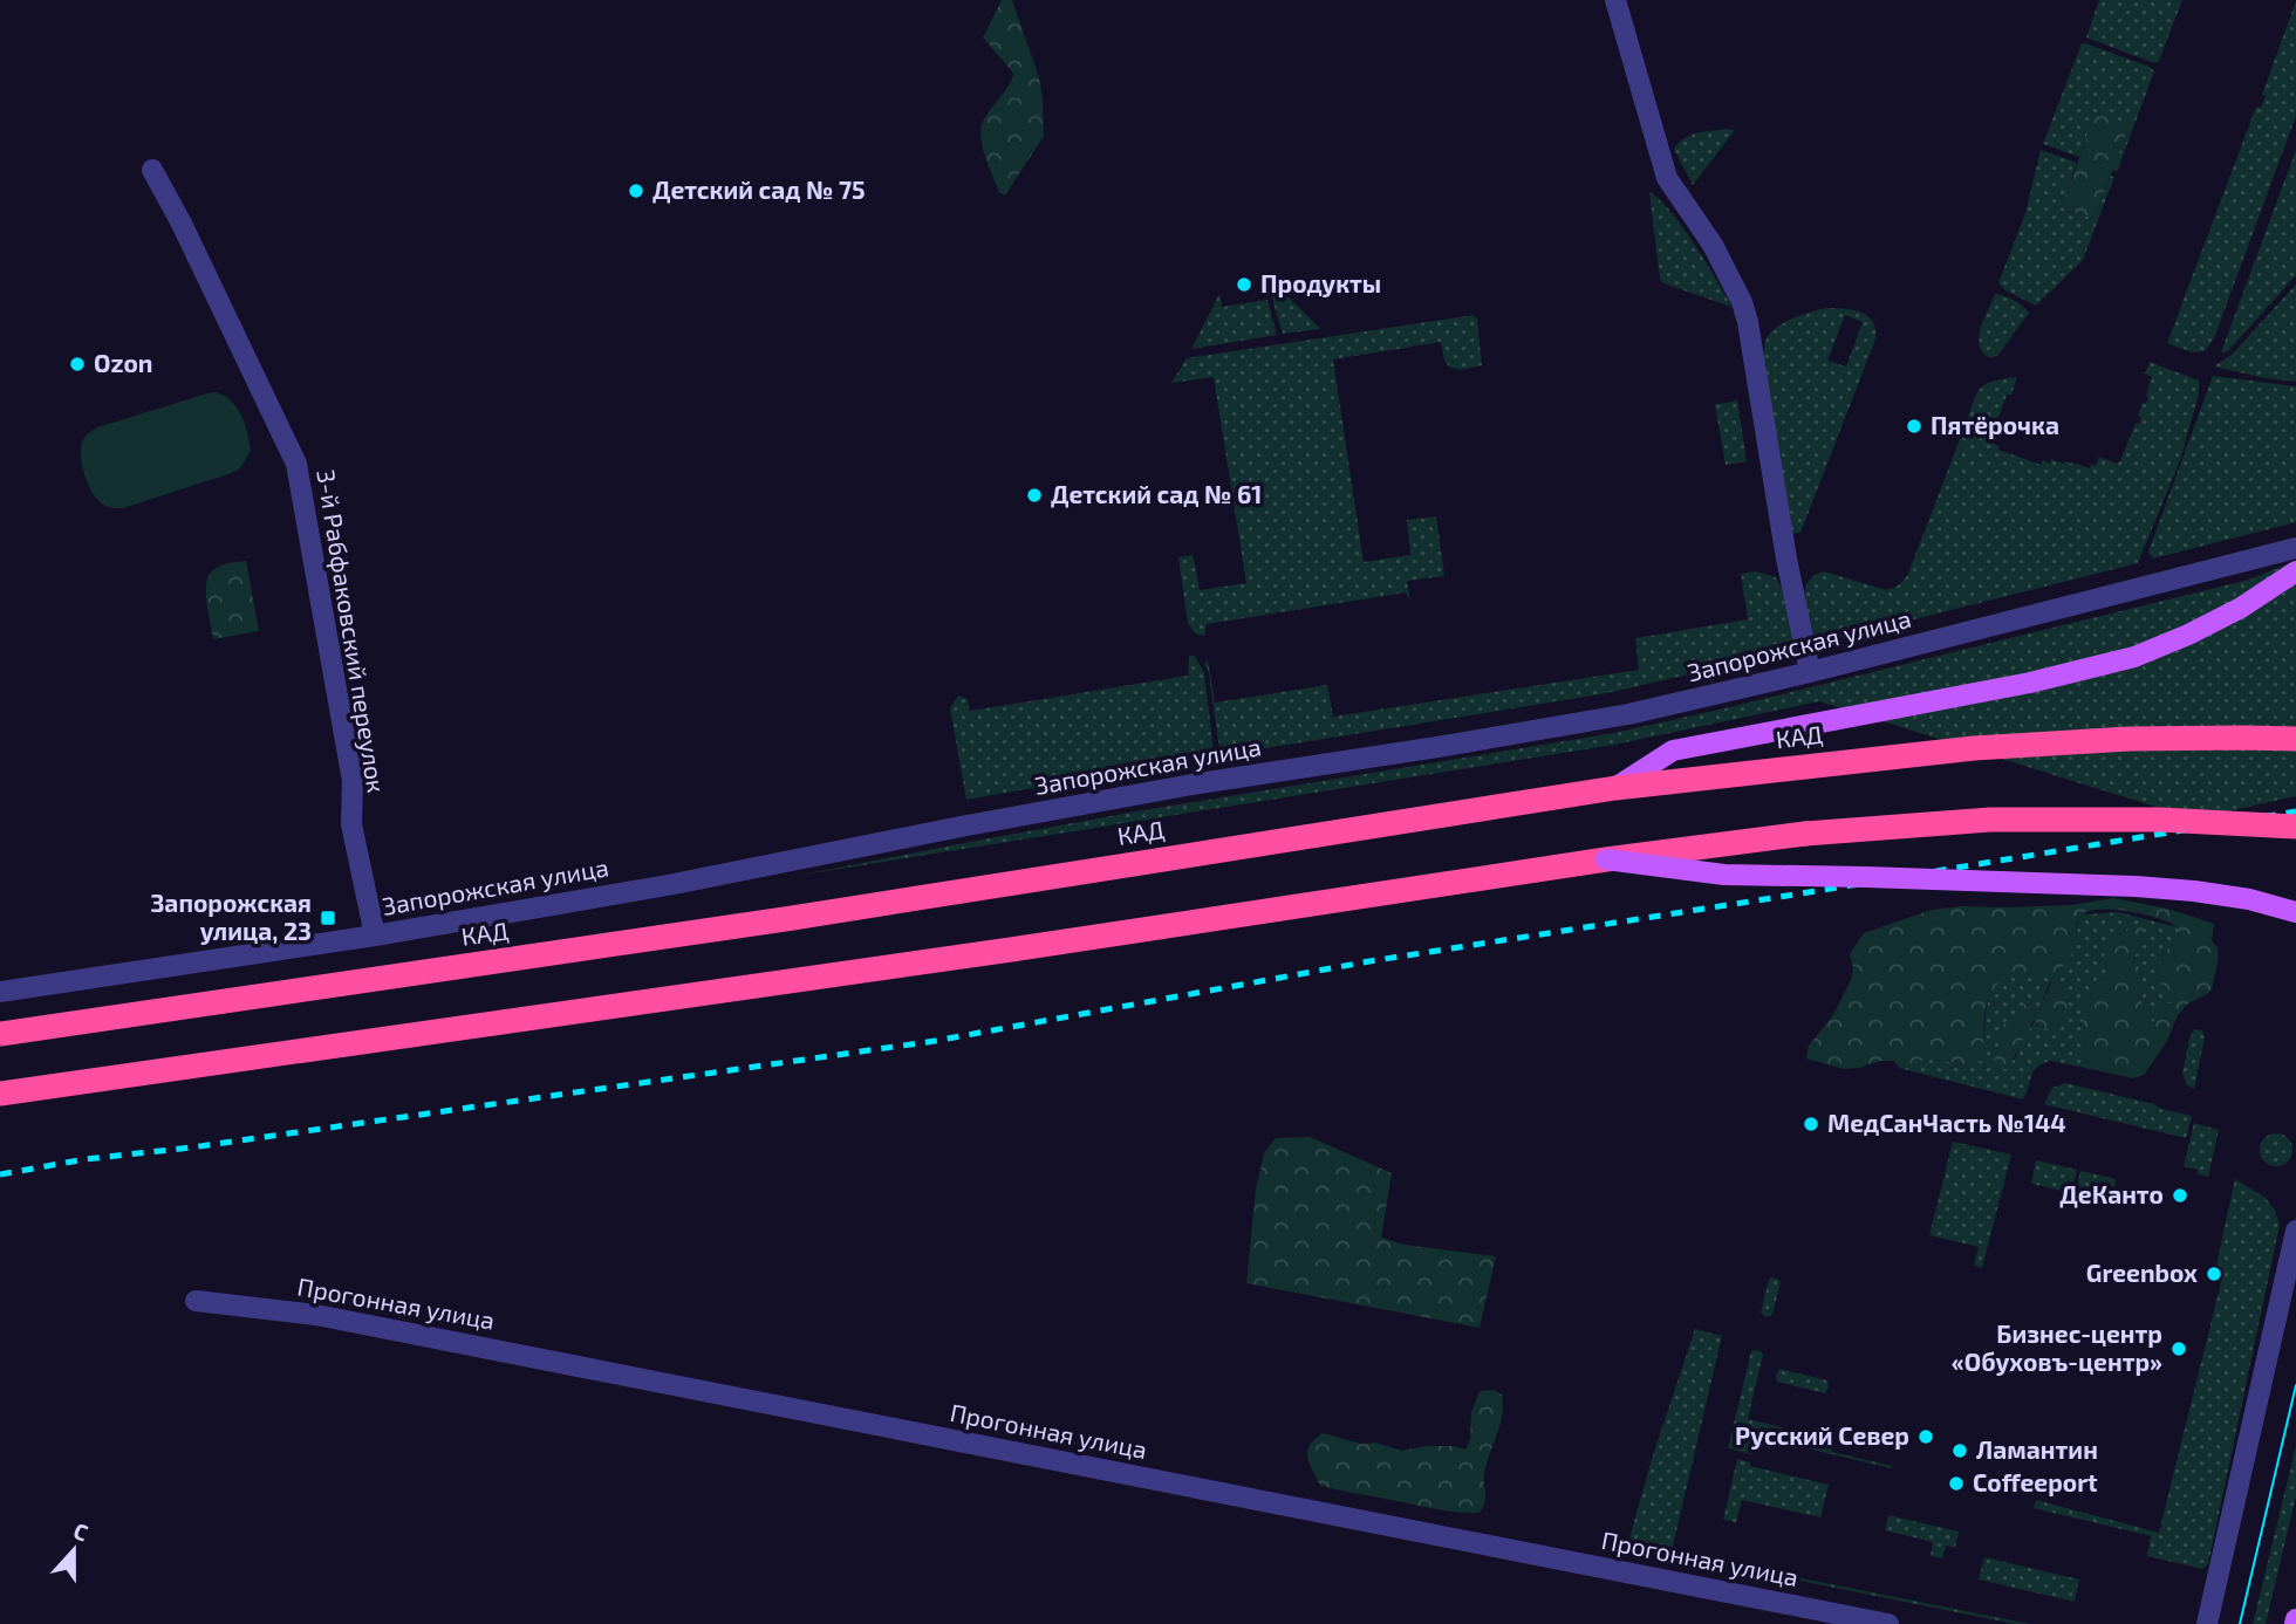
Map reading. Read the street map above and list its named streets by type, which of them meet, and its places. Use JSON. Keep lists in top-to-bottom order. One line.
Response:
{"streets":{"highway":["КАД"],"street":["3-й Рабфаковский переулок","Запорожская улица","Прогонная улица"]},"crossings":[["3-й Рабфаковский переулок","Запорожская улица"]],"places":{"other":["Детский сад № 75","Продукты","Ozon","Пятёрочка","Детский сад № 61","МедСанЧасть №144","ДеКанто","Greenbox","Бизнес-центр «Обуховъ-центр»","Русский Cевер","Ламантин","Coffeeport"],"transit":["Запорожская улица, 23"]},"north":"top"}
